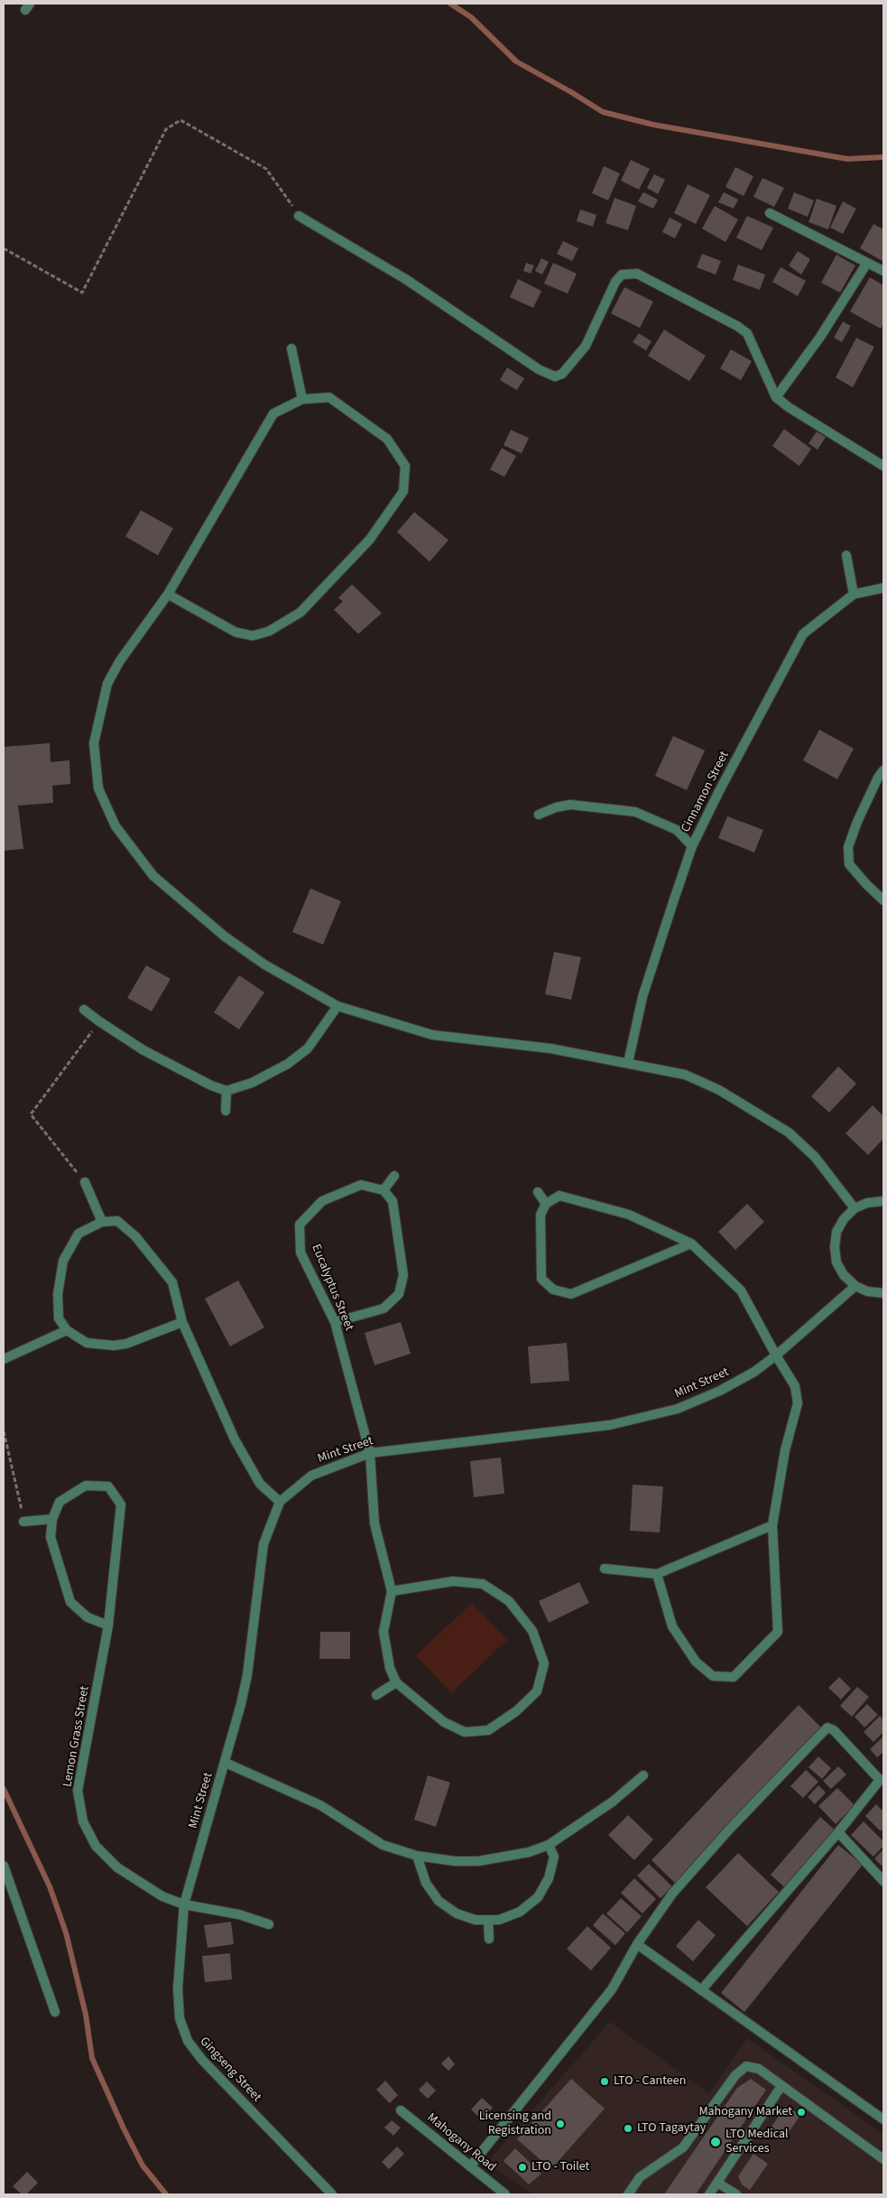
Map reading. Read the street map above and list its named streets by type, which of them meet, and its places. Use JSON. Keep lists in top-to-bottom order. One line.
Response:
{"streets":{"street":["Cinnamon Street","Eucalyptus Street","Mint Street","Lemon Grass Street","Gingseng Street","Mahogany Road"]},"crossings":[["Eucalyptus Street","Mint Street"],["Mint Street","Lemon Grass Street"],["Mint Street","Gingseng Street"],["Lemon Grass Street","Gingseng Street"]],"places":["LTO - Canteen","Mahogany Market","Licensing and Registration","LTO Tagaytay","LTO Medical Services","LTO - Toilet"]}
